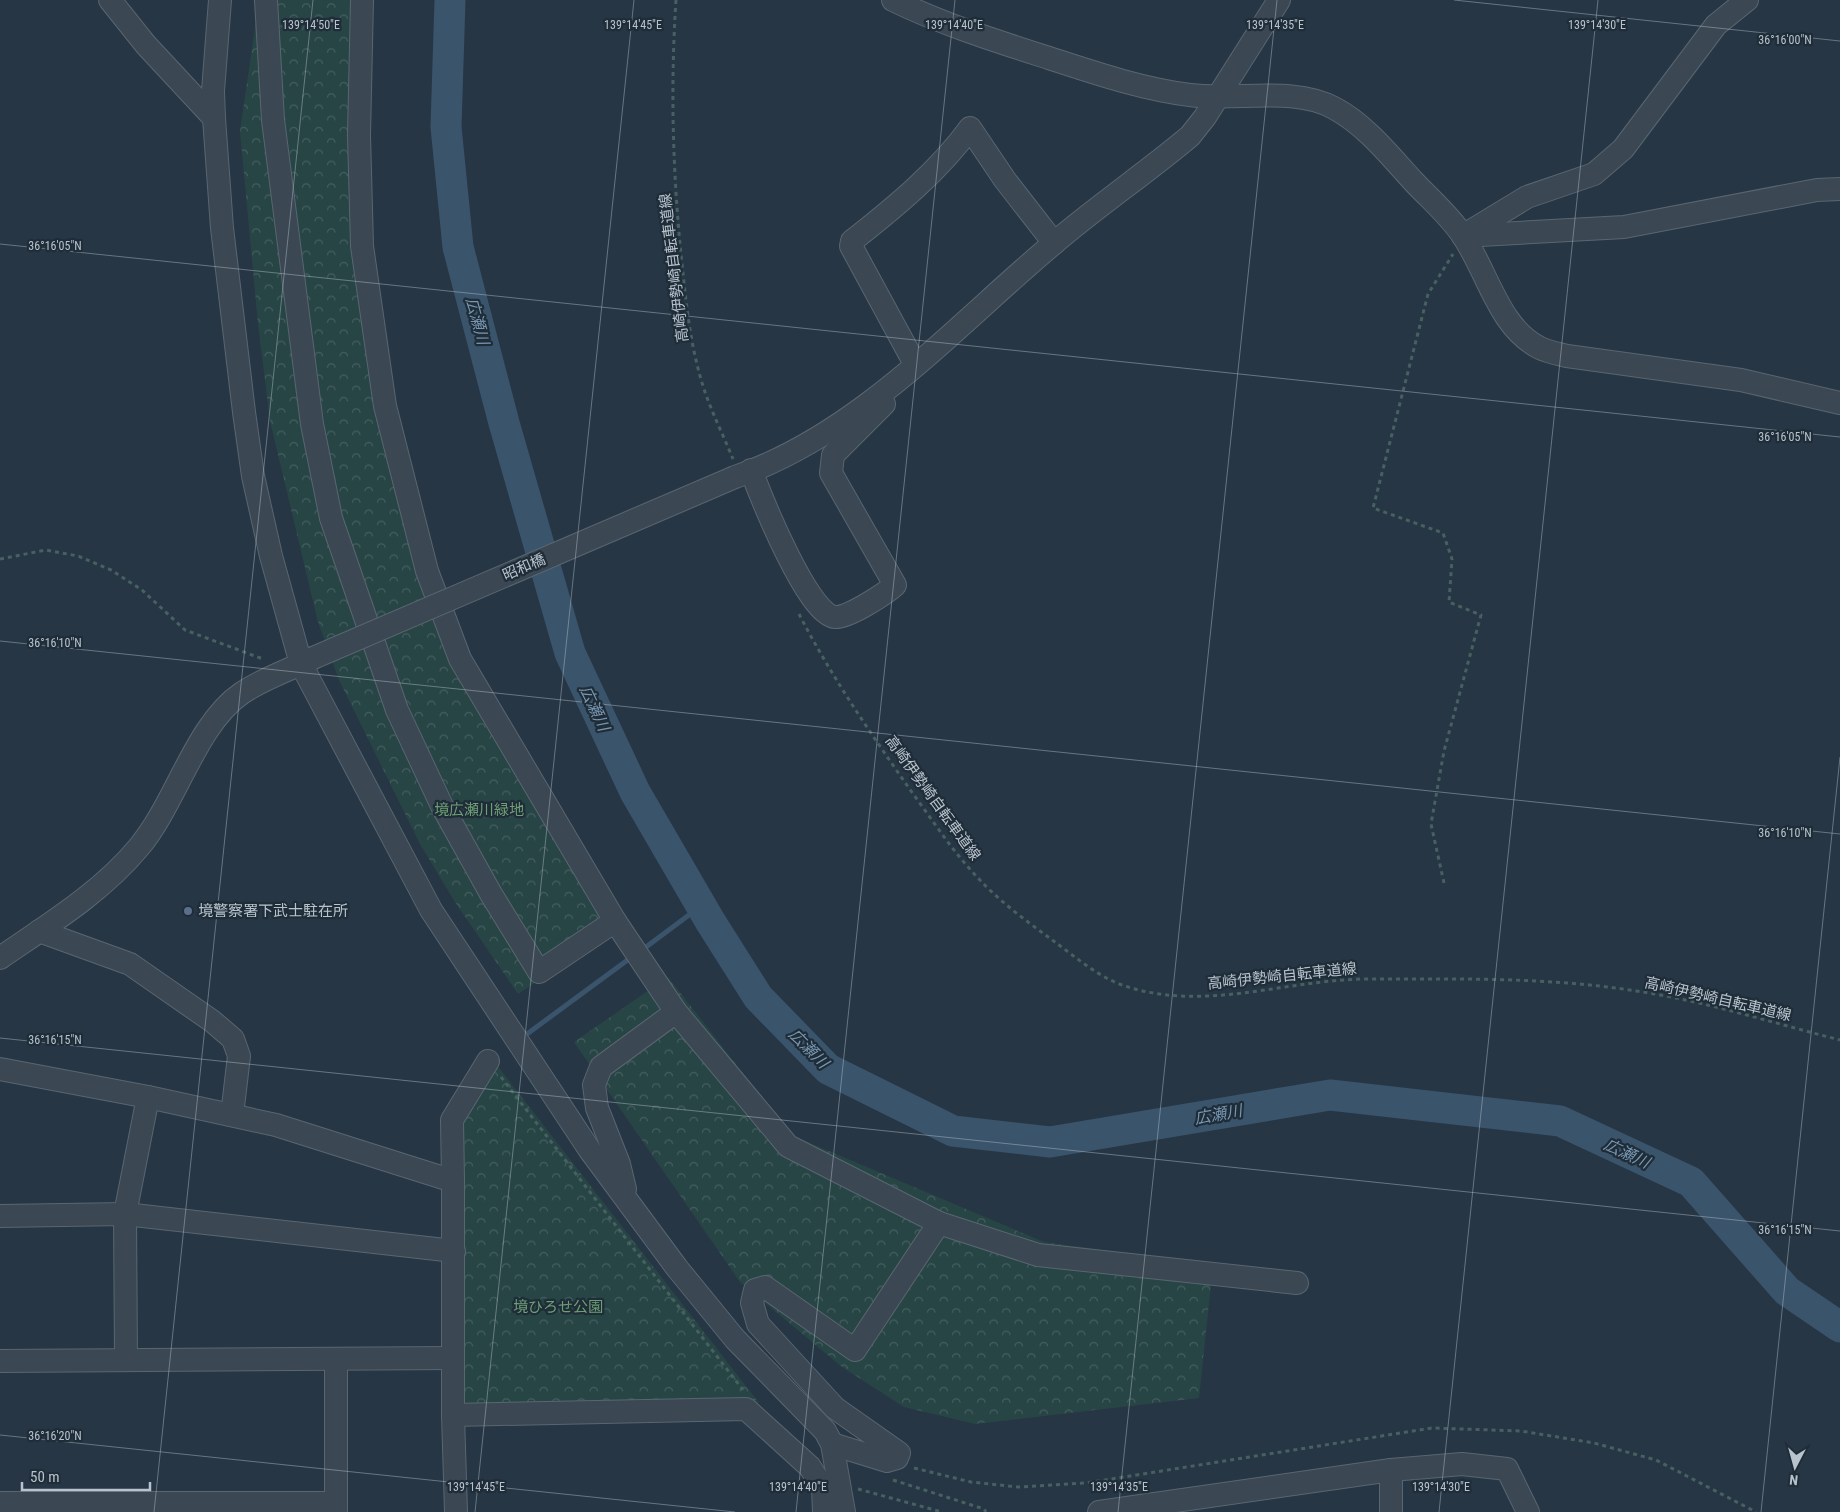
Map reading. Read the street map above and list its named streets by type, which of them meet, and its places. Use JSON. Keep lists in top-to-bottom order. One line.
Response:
{"streets":{"street":["昭和橋"],"path":["高崎伊勢崎自転車道線"]},"crossings":[["高崎伊勢崎自転車道線","昭和橋"]],"water":["広瀬川"],"parks":["境広瀬川緑地","境ひろせ公園"],"places":["境警察署下武士駐在所"],"scale_bar":"50 m","north":"bottom","coordinates":["139°14'50\"E","139°14'45\"E","139°14'40\"E","139°14'35\"E","139°14'30\"E","36°16'00\"N","36°16'05\"N","36°16'10\"N","36°16'15\"N","36°16'20\"N"]}
